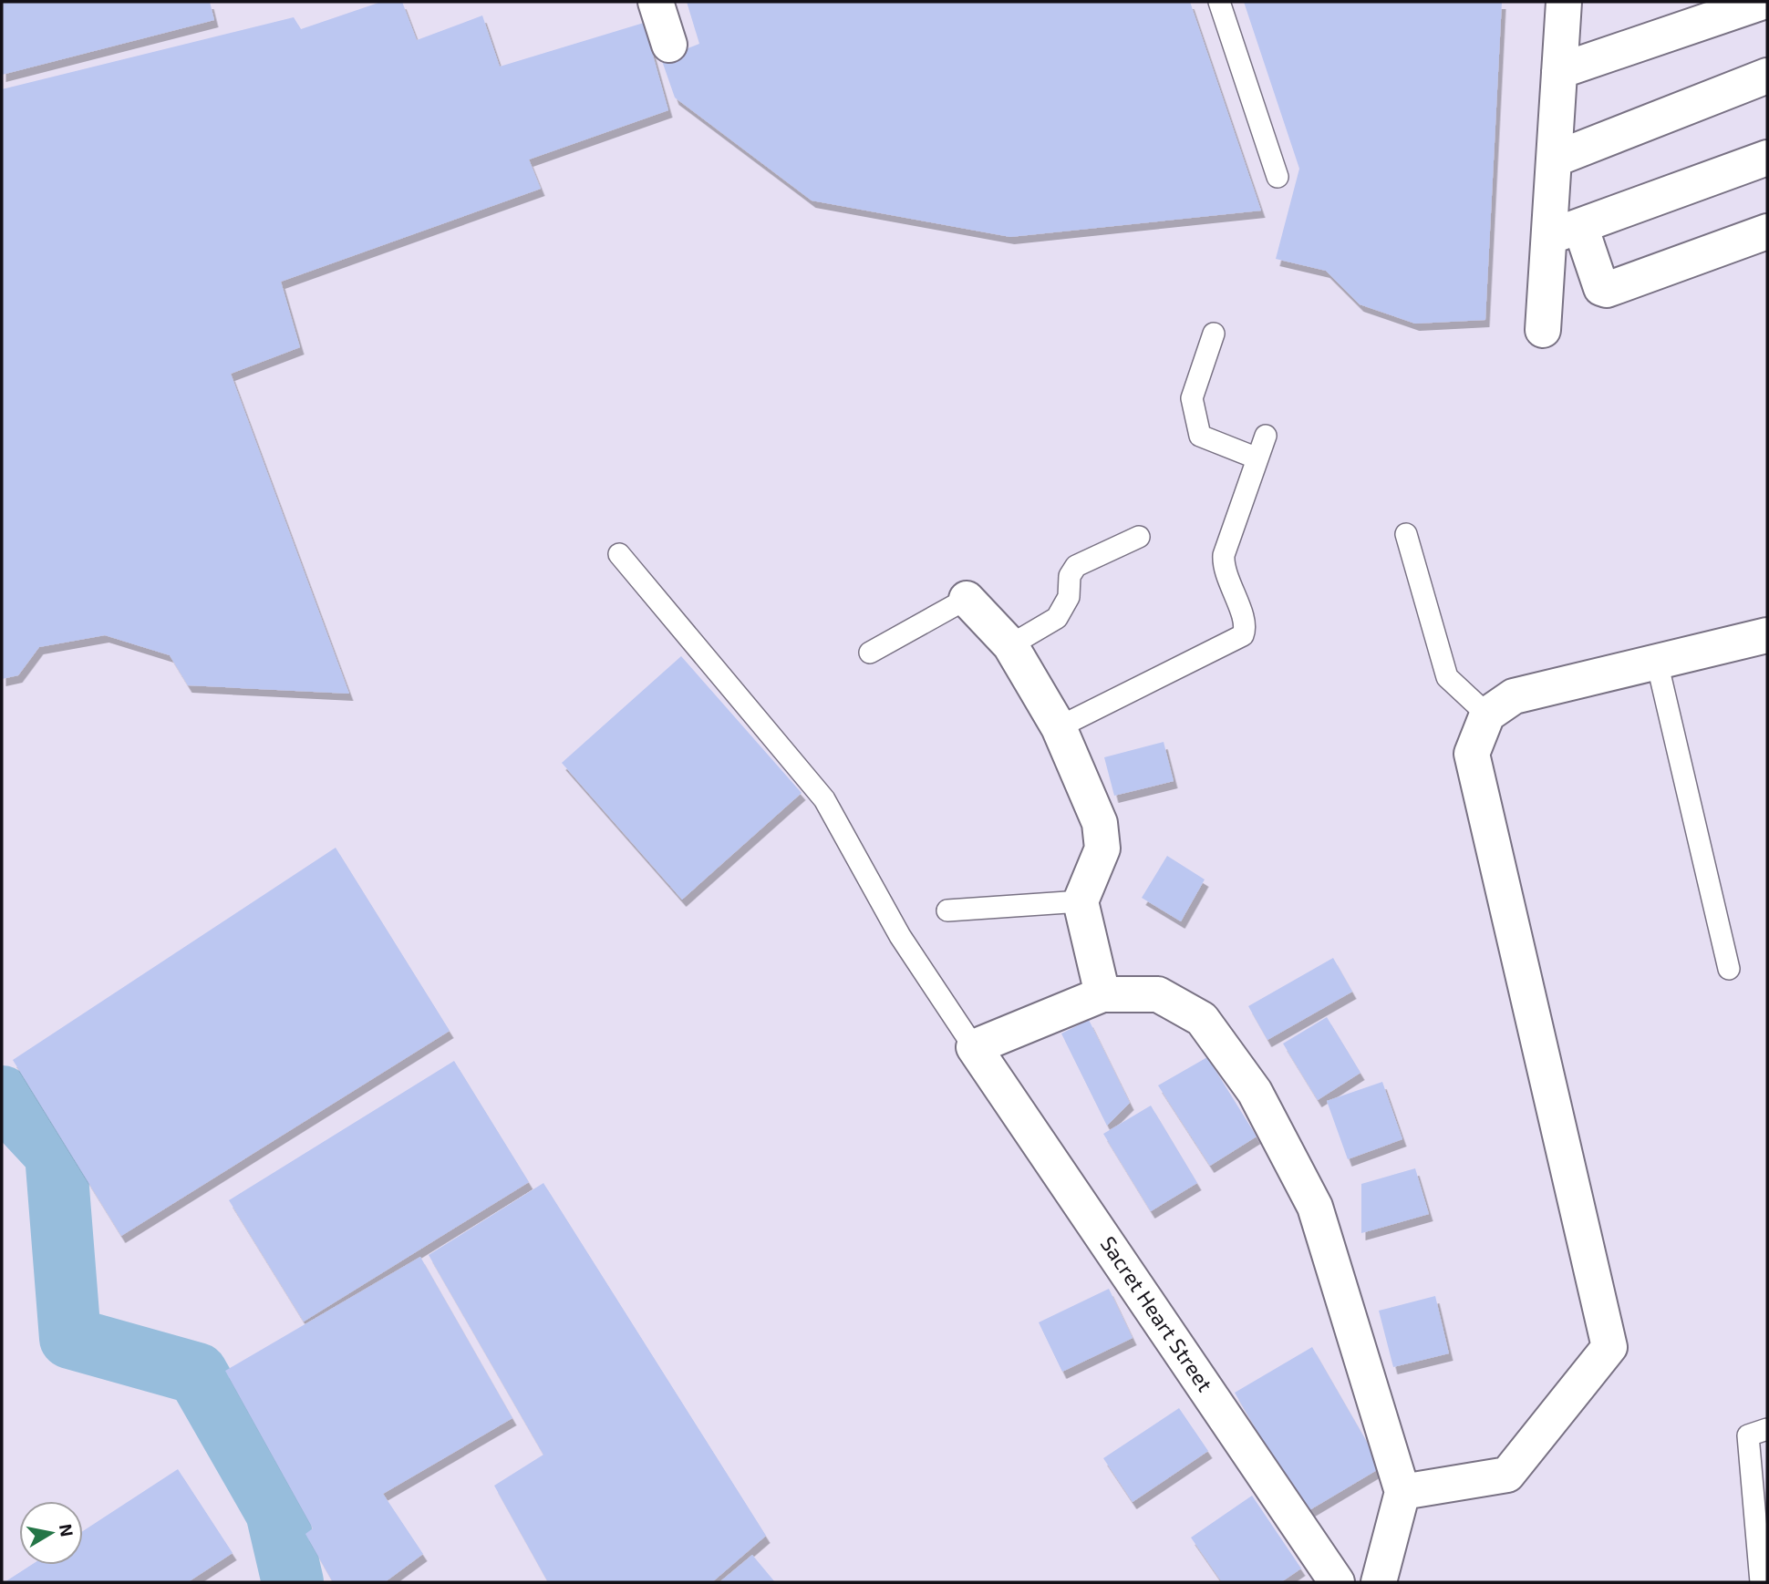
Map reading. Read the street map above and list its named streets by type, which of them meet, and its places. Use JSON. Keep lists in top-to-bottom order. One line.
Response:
{"streets":{"street":["Sacret Heart Street"]},"north":"right"}
